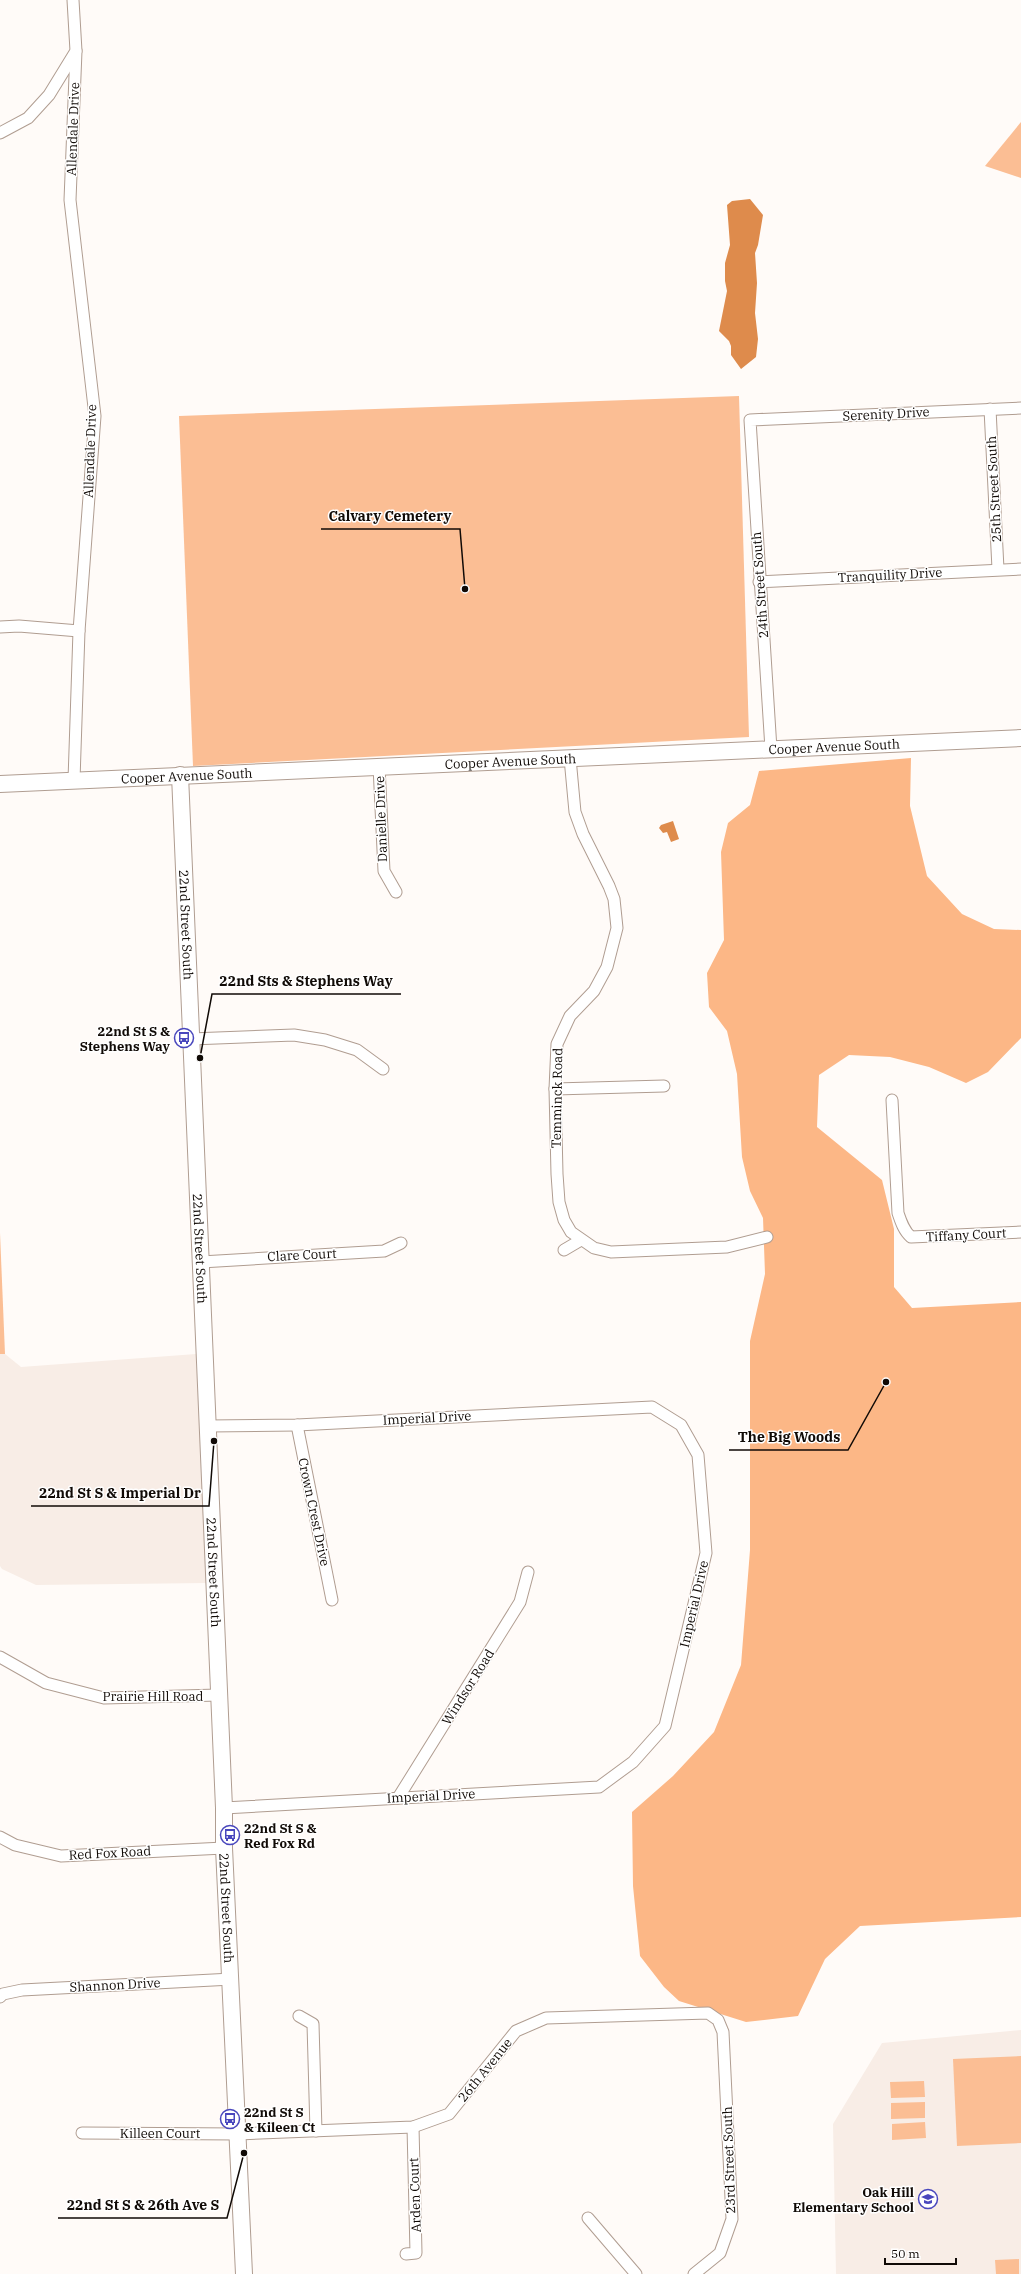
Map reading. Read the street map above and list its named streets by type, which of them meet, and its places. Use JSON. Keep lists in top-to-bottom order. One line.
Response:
{"streets":{"street":["Allendale Drive","Serenity Drive","25th Street South","Tranquility Drive","24th Street South","Cooper Avenue South","Danielle Drive","22nd Street South","Temminck Road","Tiffany Court","Clare Court","Imperial Drive","Crown Crest Drive","Windsor Road","Prairie Hill Road","Red Fox Road","Shannon Drive","26th Avenue","Killeen Court","23rd Street South","Arden Court"]},"crossings":[["Allendale Drive","Cooper Avenue South"],["Serenity Drive","25th Street South"],["Serenity Drive","24th Street South"],["25th Street South","Tranquility Drive"],["Tranquility Drive","24th Street South"],["24th Street South","Cooper Avenue South"],["Cooper Avenue South","Danielle Drive"],["Cooper Avenue South","22nd Street South"],["Cooper Avenue South","Temminck Road"],["22nd Street South","Clare Court"],["22nd Street South","Imperial Drive"],["22nd Street South","Prairie Hill Road"],["22nd Street South","Red Fox Road"],["22nd Street South","Shannon Drive"],["22nd Street South","26th Avenue"],["22nd Street South","Killeen Court"],["Imperial Drive","Crown Crest Drive"],["Imperial Drive","Windsor Road"],["26th Avenue","Killeen Court"],["26th Avenue","23rd Street South"],["26th Avenue","Arden Court"]],"places":{"other":["Calvary Cemetery","22nd Sts & Stephens Way","The Big Woods","22nd St S & Imperial Dr","22nd St S & 26th Ave S"],"bus stop":["22nd St S & Stephens Way","22nd St S & Red Fox Rd","22nd St S & Kileen Ct"],"school or university":["Oak Hill Elementary School"]},"scale_bar":"50 m"}
